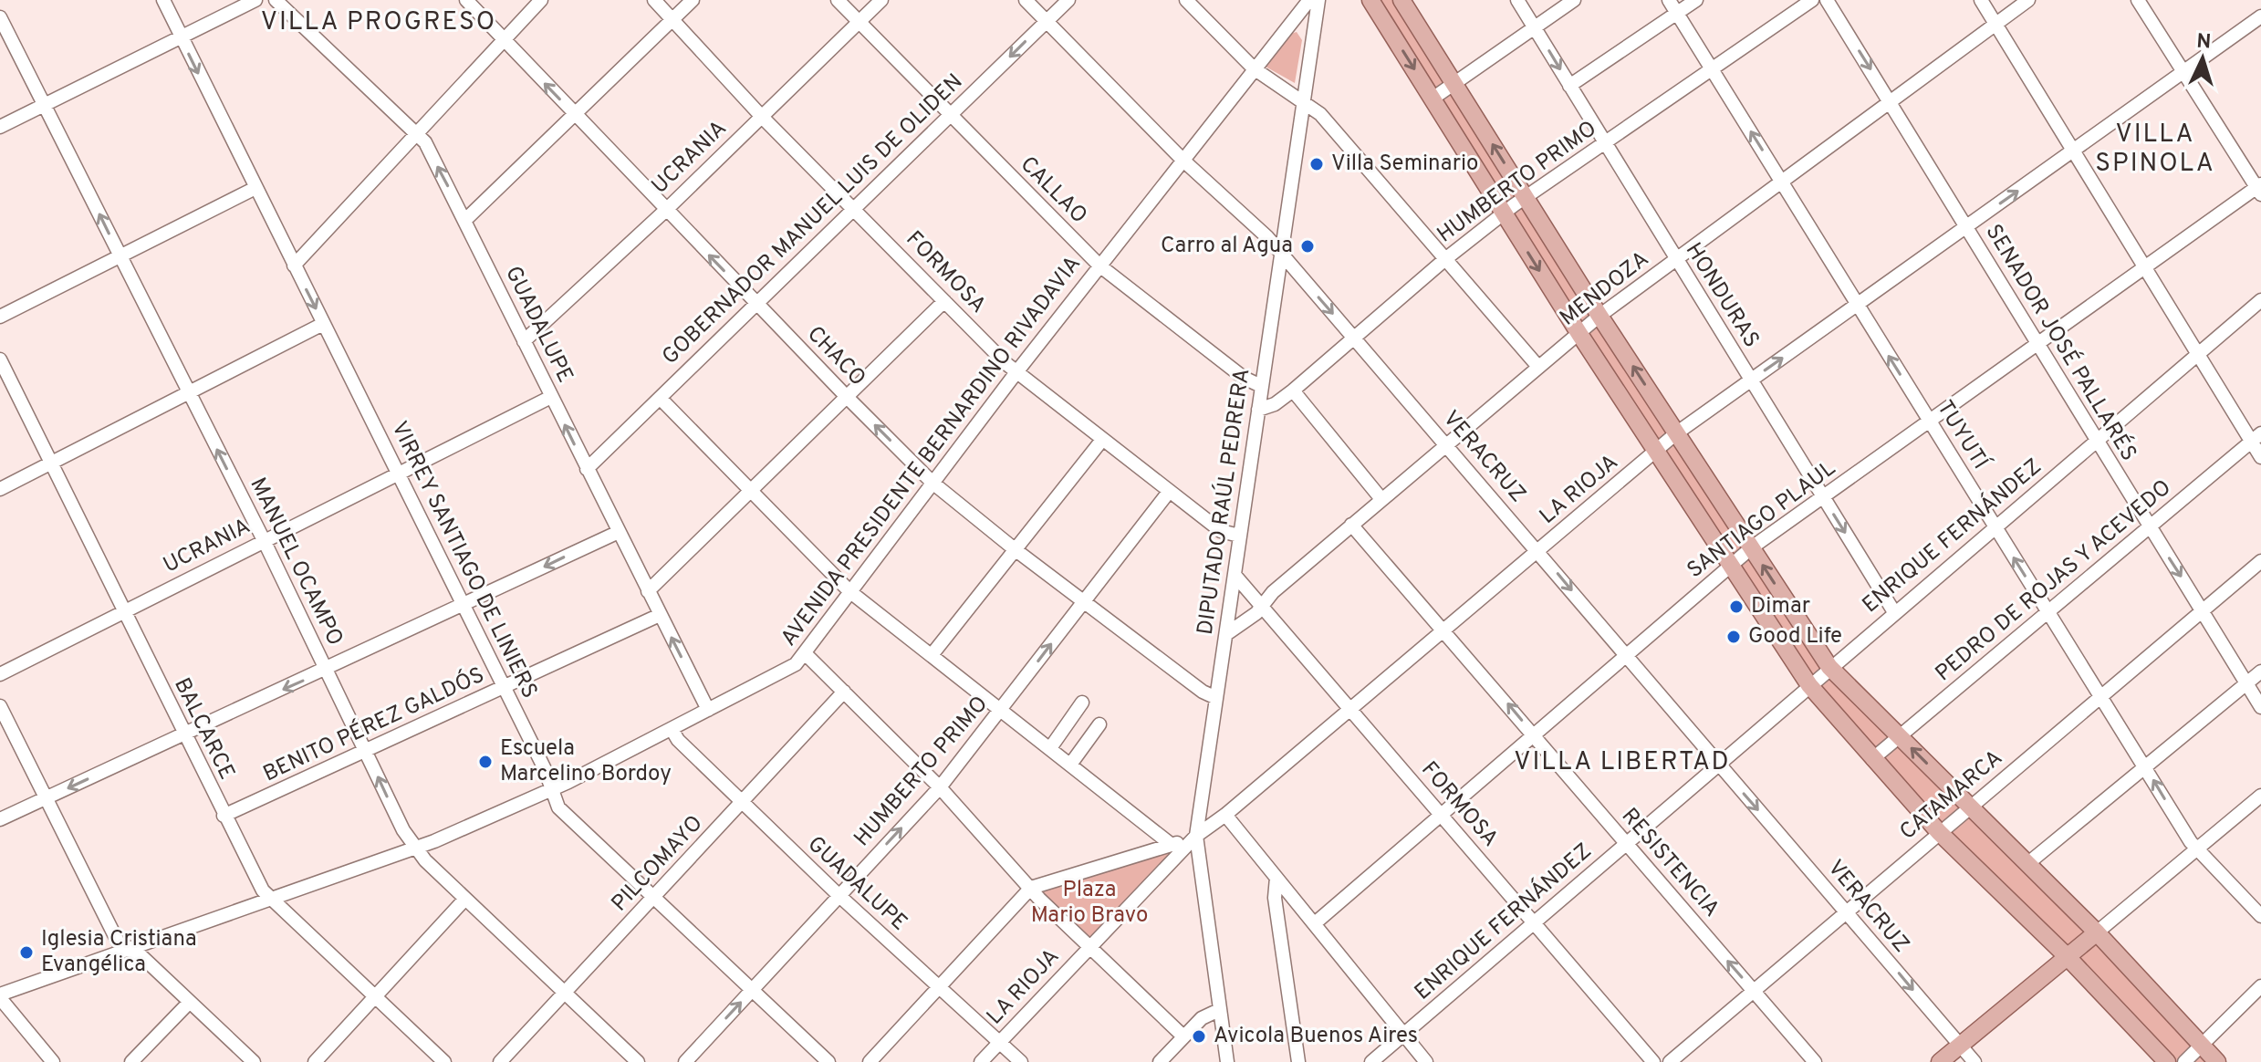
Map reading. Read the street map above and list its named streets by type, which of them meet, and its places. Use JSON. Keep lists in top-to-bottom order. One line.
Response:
{"streets":{"street":["UCRANIA","HUMBERTO PRIMO","CALLAO","GOBERNADOR MANUEL LUIS DE OLIDEN","FORMOSA","MENDOZA","HONDURAS","GUADALUPE","SENADOR JOSÉ PALLARÉS","CHACO","TUYUTÍ","AVENIDA PRESIDENTE BERNARDINO RIVADAVIA","VERACRUZ","LA RIOJA","DIPUTADO RAÚL PEDRERA","SANTIAGO PLAUL","ENRIQUE FERNÁNDEZ","VIRREY SANTIAGO DE LINIERS","MANUEL OCAMPO","PEDRO DE ROJAS Y ACEVEDO","BENITO PÉREZ GALDÓS","BALCARCE","CATAMARCA","RESISTENCIA","PILCOMAYO"]},"crossings":[["UCRANIA","CALLAO"],["UCRANIA","FORMOSA"],["UCRANIA","GUADALUPE"],["UCRANIA","CHACO"],["UCRANIA","VIRREY SANTIAGO DE LINIERS"],["UCRANIA","MANUEL OCAMPO"],["UCRANIA","BALCARCE"],["HUMBERTO PRIMO","FORMOSA"],["HUMBERTO PRIMO","HONDURAS"],["HUMBERTO PRIMO","GUADALUPE"],["HUMBERTO PRIMO","CHACO"],["HUMBERTO PRIMO","TUYUTÍ"],["HUMBERTO PRIMO","VERACRUZ"],["HUMBERTO PRIMO","DIPUTADO RAÚL PEDRERA"],["HUMBERTO PRIMO","VIRREY SANTIAGO DE LINIERS"],["CALLAO","GOBERNADOR MANUEL LUIS DE OLIDEN"],["CALLAO","AVENIDA PRESIDENTE BERNARDINO RIVADAVIA"],["CALLAO","DIPUTADO RAÚL PEDRERA"],["GOBERNADOR MANUEL LUIS DE OLIDEN","FORMOSA"],["GOBERNADOR MANUEL LUIS DE OLIDEN","GUADALUPE"],["GOBERNADOR MANUEL LUIS DE OLIDEN","CHACO"],["GOBERNADOR MANUEL LUIS DE OLIDEN","VERACRUZ"],["FORMOSA","MENDOZA"],["FORMOSA","AVENIDA PRESIDENTE BERNARDINO RIVADAVIA"],["FORMOSA","LA RIOJA"],["FORMOSA","DIPUTADO RAÚL PEDRERA"],["FORMOSA","SANTIAGO PLAUL"],["FORMOSA","ENRIQUE FERNÁNDEZ"],["MENDOZA","HONDURAS"],["MENDOZA","SENADOR JOSÉ PALLARÉS"],["MENDOZA","TUYUTÍ"],["MENDOZA","VERACRUZ"],["MENDOZA","DIPUTADO RAÚL PEDRERA"],["MENDOZA","RESISTENCIA"],["HONDURAS","LA RIOJA"],["HONDURAS","SANTIAGO PLAUL"],["HONDURAS","ENRIQUE FERNÁNDEZ"],["GUADALUPE","AVENIDA PRESIDENTE BERNARDINO RIVADAVIA"],["GUADALUPE","LA RIOJA"],["GUADALUPE","BENITO PÉREZ GALDÓS"],["GUADALUPE","PILCOMAYO"],["SENADOR JOSÉ PALLARÉS","LA RIOJA"],["SENADOR JOSÉ PALLARÉS","SANTIAGO PLAUL"],["SENADOR JOSÉ PALLARÉS","ENRIQUE FERNÁNDEZ"],["SENADOR JOSÉ PALLARÉS","PEDRO DE ROJAS Y ACEVEDO"],["SENADOR JOSÉ PALLARÉS","CATAMARCA"],["CHACO","AVENIDA PRESIDENTE BERNARDINO RIVADAVIA"],["CHACO","DIPUTADO RAÚL PEDRERA"],["TUYUTÍ","LA RIOJA"],["TUYUTÍ","SANTIAGO PLAUL"],["TUYUTÍ","ENRIQUE FERNÁNDEZ"],["TUYUTÍ","PEDRO DE ROJAS Y ACEVEDO"],["TUYUTÍ","CATAMARCA"],["AVENIDA PRESIDENTE BERNARDINO RIVADAVIA","VERACRUZ"],["AVENIDA PRESIDENTE BERNARDINO RIVADAVIA","VIRREY SANTIAGO DE LINIERS"],["AVENIDA PRESIDENTE BERNARDINO RIVADAVIA","MANUEL OCAMPO"],["AVENIDA PRESIDENTE BERNARDINO RIVADAVIA","BALCARCE"],["VERACRUZ","LA RIOJA"],["VERACRUZ","DIPUTADO RAÚL PEDRERA"],["VERACRUZ","SANTIAGO PLAUL"],["VERACRUZ","ENRIQUE FERNÁNDEZ"],["VERACRUZ","CATAMARCA"],["LA RIOJA","DIPUTADO RAÚL PEDRERA"],["LA RIOJA","RESISTENCIA"],["SANTIAGO PLAUL","RESISTENCIA"],["ENRIQUE FERNÁNDEZ","RESISTENCIA"],["VIRREY SANTIAGO DE LINIERS","BENITO PÉREZ GALDÓS"],["VIRREY SANTIAGO DE LINIERS","PILCOMAYO"],["MANUEL OCAMPO","BENITO PÉREZ GALDÓS"],["MANUEL OCAMPO","PILCOMAYO"],["BENITO PÉREZ GALDÓS","BALCARCE"],["CATAMARCA","RESISTENCIA"]],"one_way":["TUYUTÍ","VERACRUZ","MANUEL OCAMPO","RESISTENCIA"],"districts":["VILLA PROGRESO","VILLA SPINOLA","VILLA LIBERTAD"],"parks":["Plaza Mario Bravo"],"places":["Villa Seminario","Carro al Agua","Dimar","Good Life","Escuela Marcelino Bordoy","Iglesia Cristiana Evangélica","Avicola Buenos Aires"],"north":"top"}
